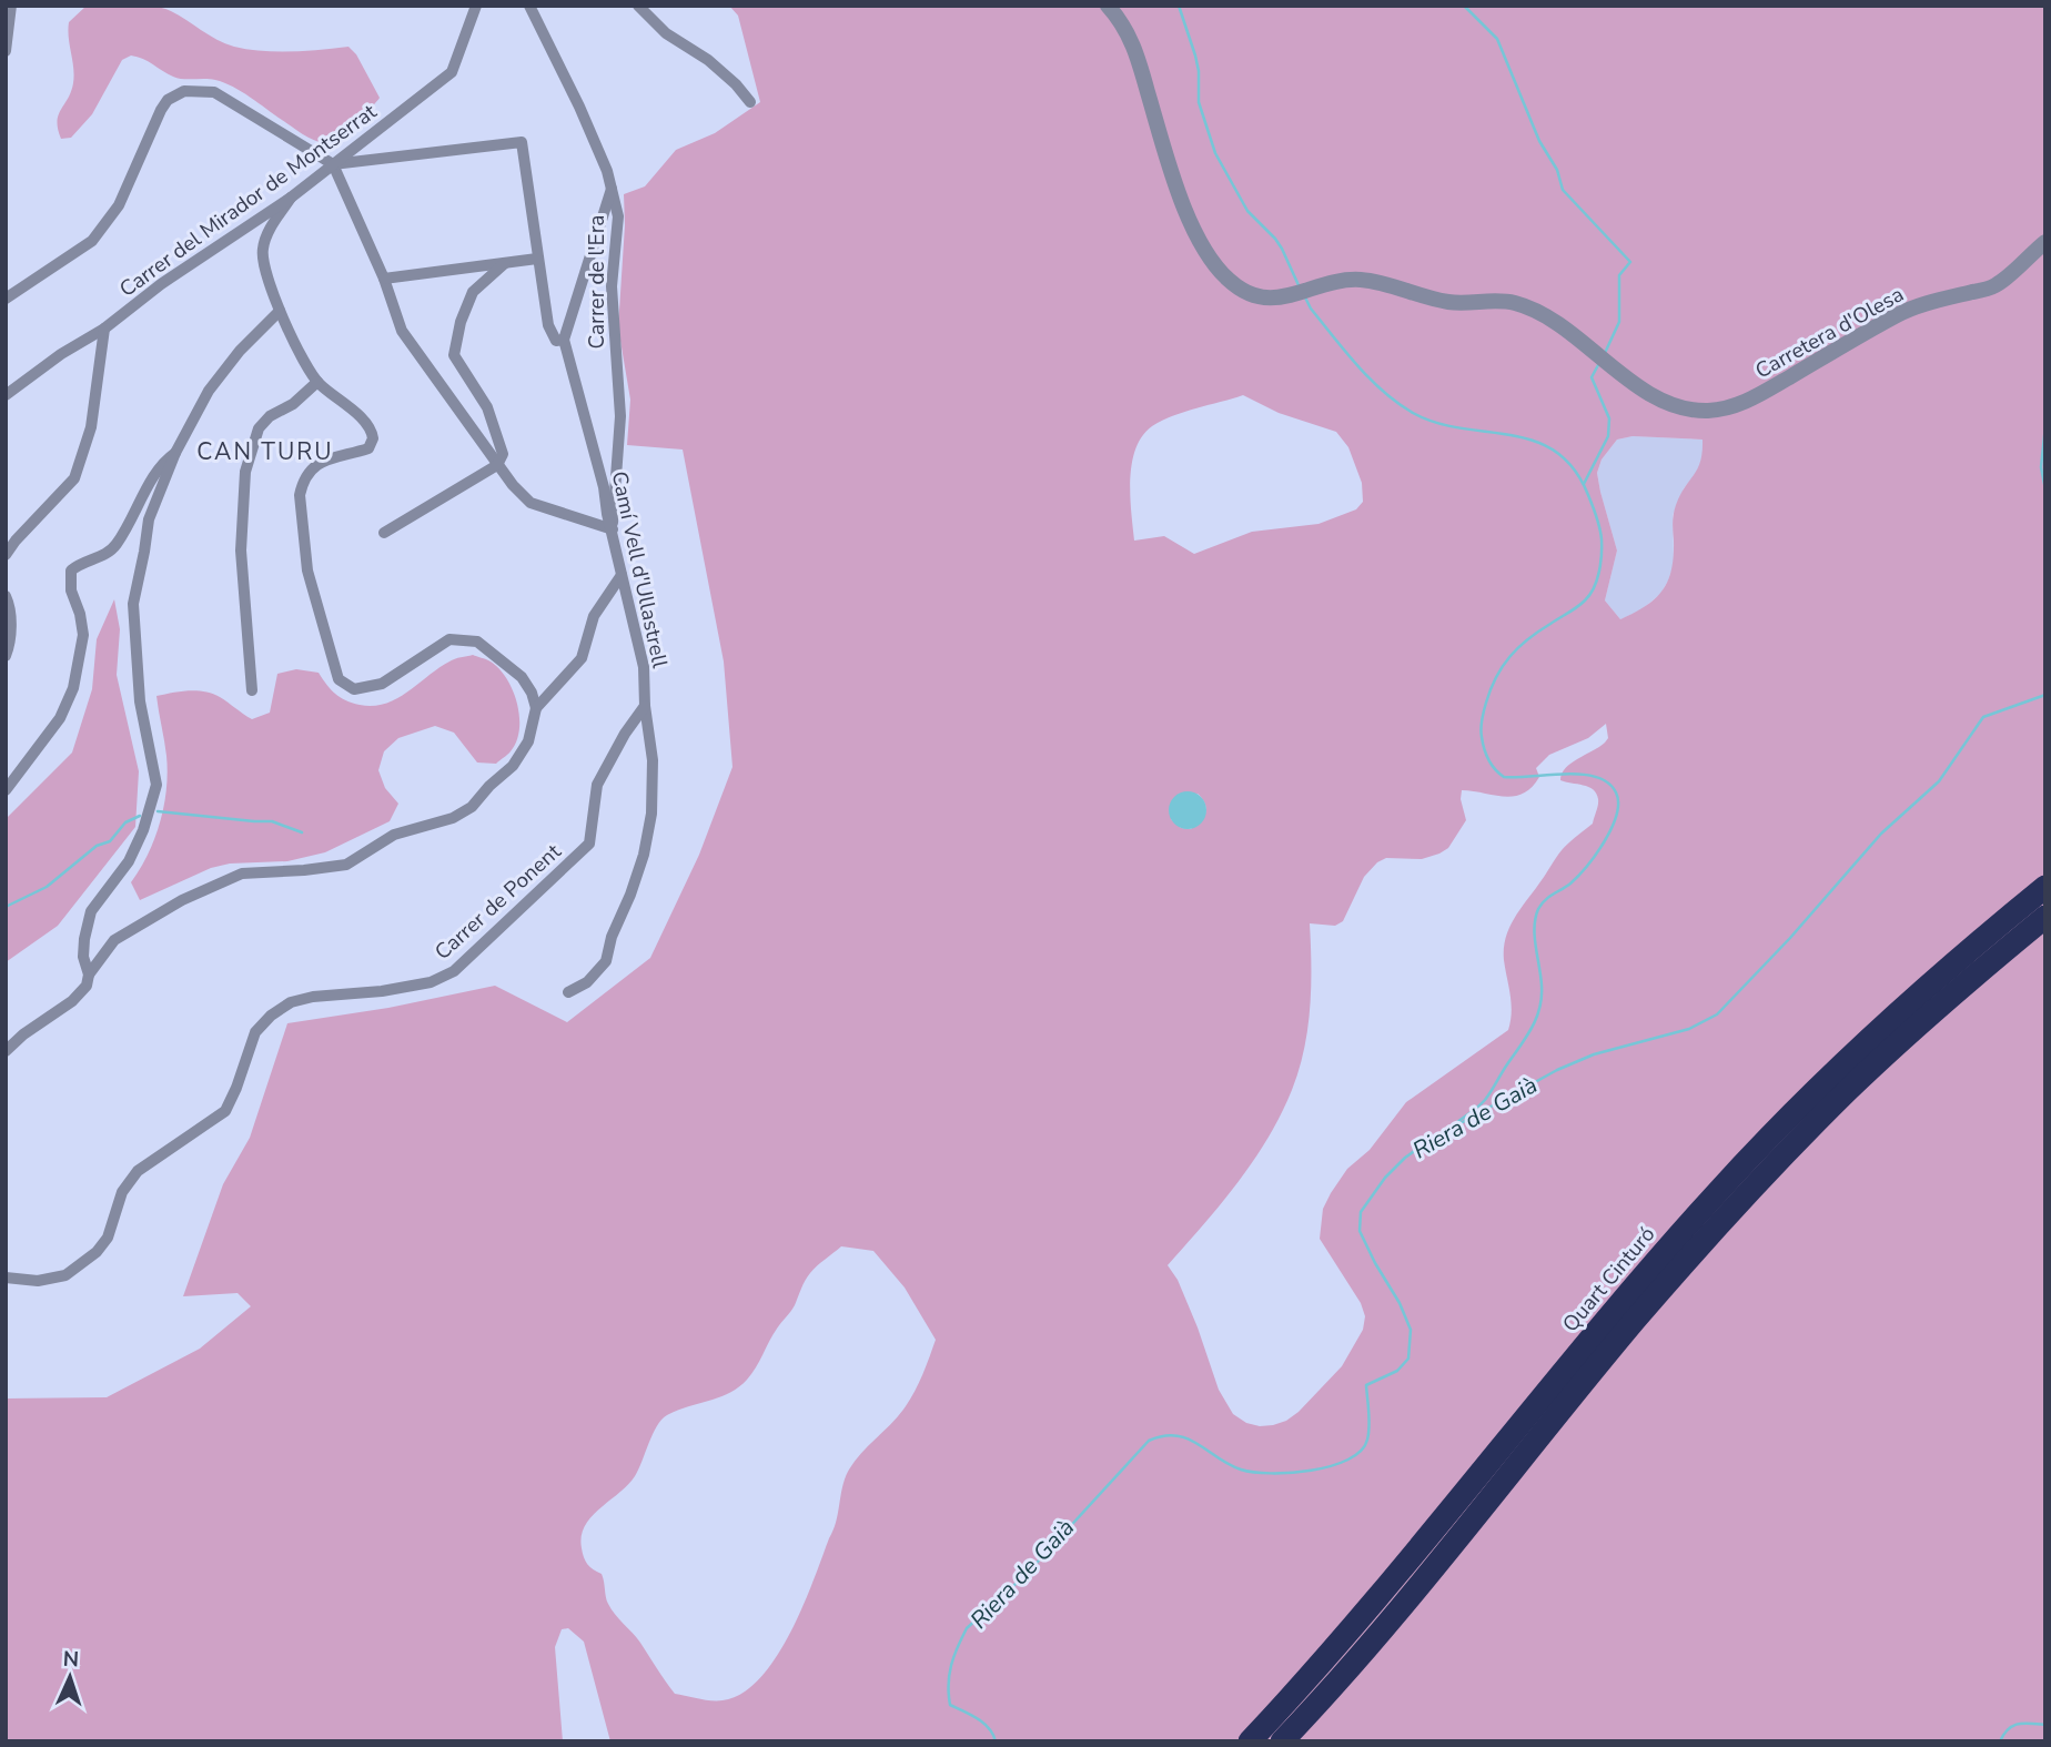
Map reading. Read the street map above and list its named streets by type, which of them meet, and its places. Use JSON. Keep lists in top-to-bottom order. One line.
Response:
{"streets":{"highway":["Quart Cinturó"],"street":["Carrer del Mirador de Montserrat","Carrer de l'Era","Carretera d'Olesa","Camí Vell d'Ullastrell","Carrer de Ponent"]},"crossings":[["Carrer de l'Era","Camí Vell d'Ullastrell"],["Camí Vell d'Ullastrell","Carrer de Ponent"]],"districts":["CAN TURU"],"water":["Riera de Gaià"],"north":"top"}
